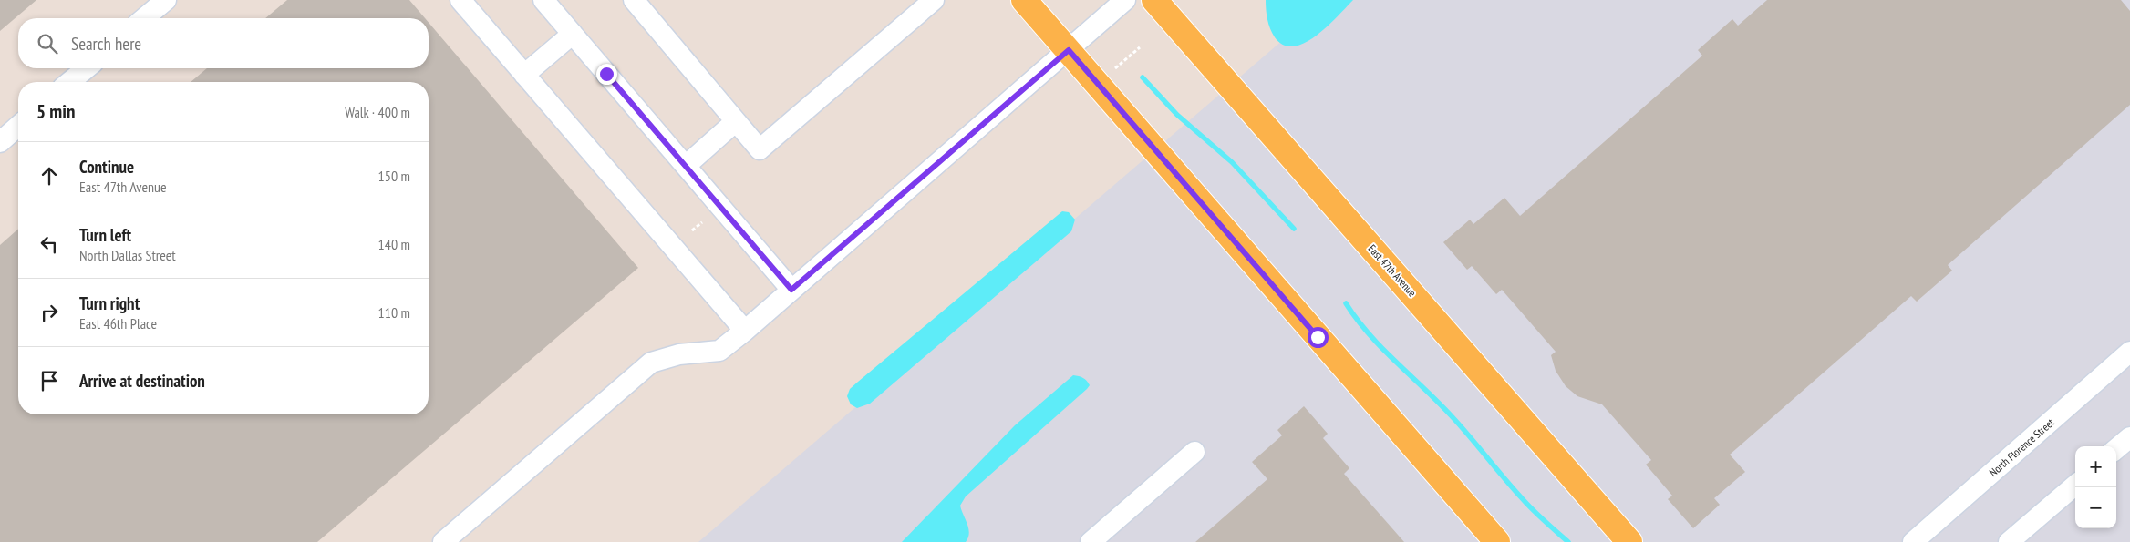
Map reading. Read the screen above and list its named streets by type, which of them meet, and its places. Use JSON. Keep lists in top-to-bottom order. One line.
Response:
{"streets":{"main road":["East 47th Avenue"],"street":["North Florence Street"]},"page":{"search":"Search here","heading":["5 min","Walk · 400 m"],"list":[["Continue","East 47th Avenue","150 m"],["Turn left","North Dallas Street","140 m"],["Turn right","East 46th Place","110 m"],"Arrive at destination"],"map_buttons":["+","−"]}}
